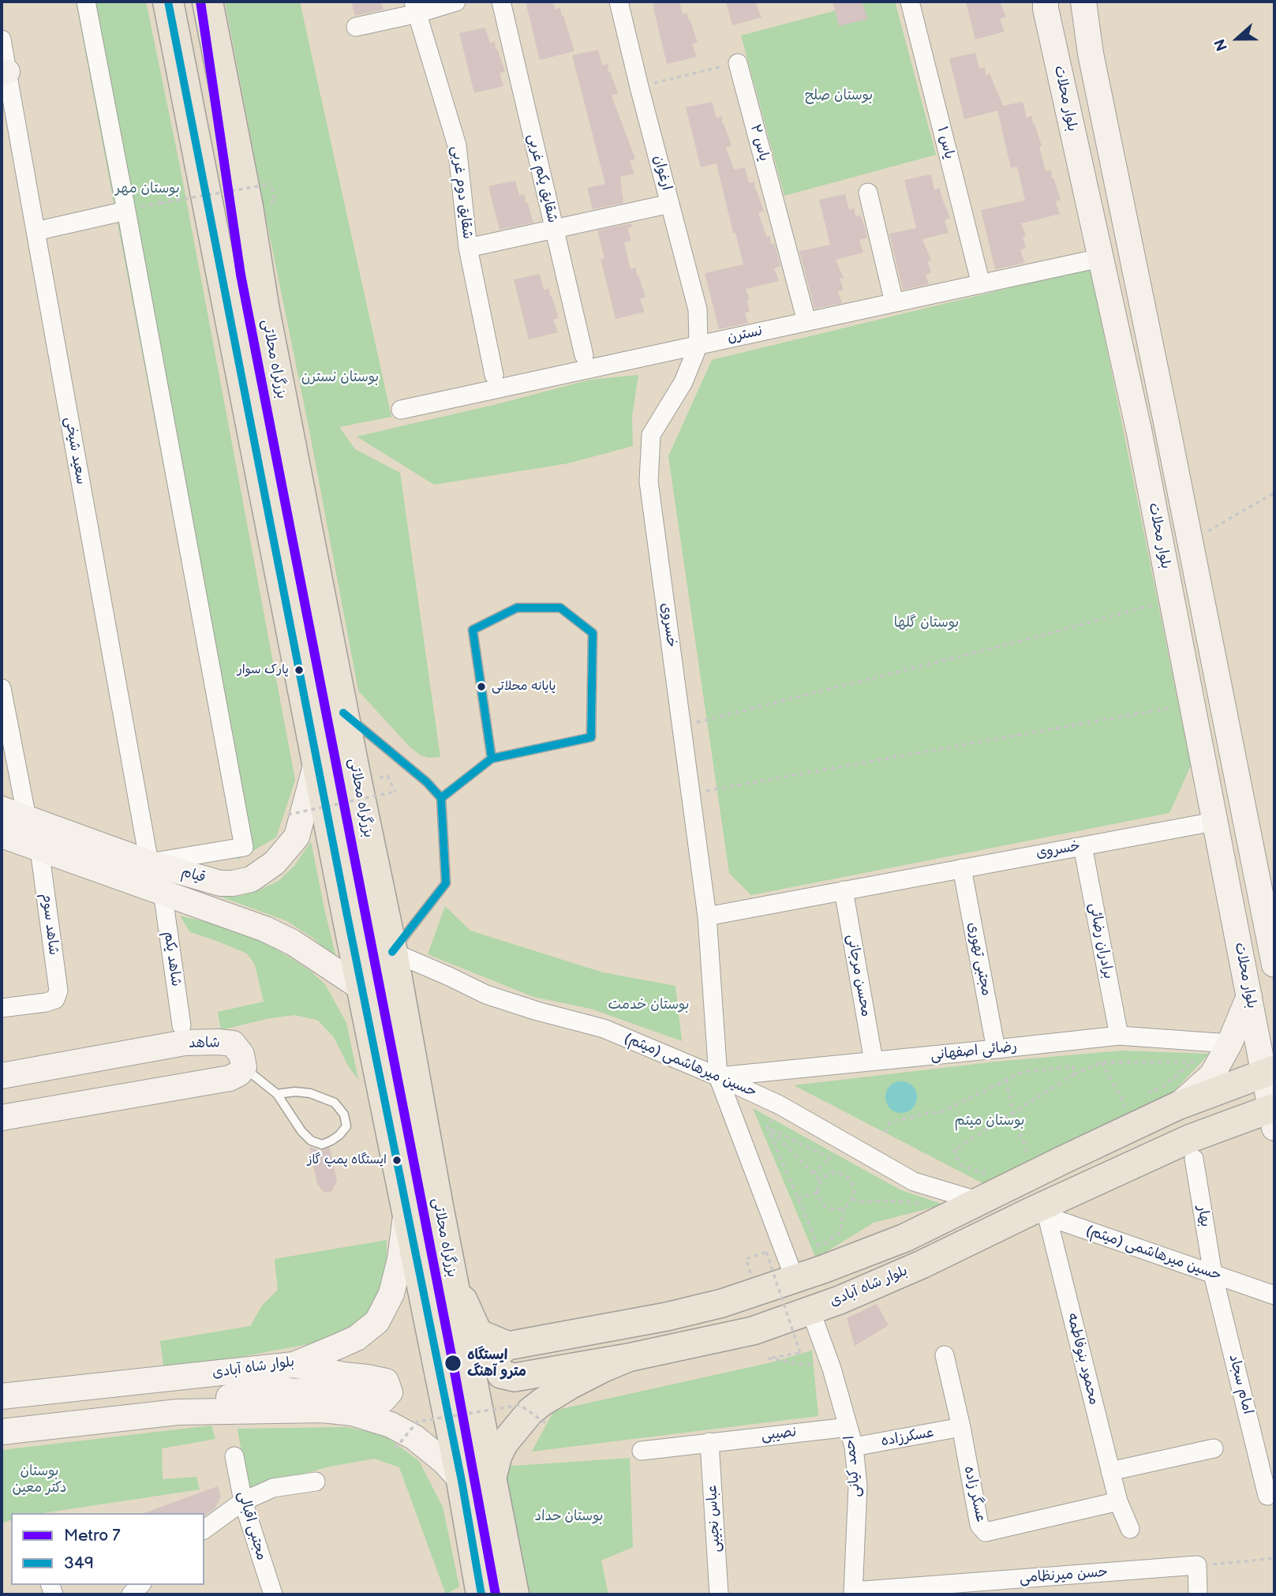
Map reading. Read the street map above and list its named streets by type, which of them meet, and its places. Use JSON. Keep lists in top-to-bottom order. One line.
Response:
{"streets":{"highway":["بزرگراه محلاتی"],"main road":["بلوار محلات","قیام","شاهد","بلوار شاه آبادی"],"street":["یاس ۲","یاس ۱","ارغوان","شقایق یکم غربی","شقایق دوم غربی","نسترن","سعید شیخی","خسروی","شاهد سوم","برادران رضائی","شاهد یکم","مجتبی تهوری","محسن مرجانی","رضائی اصفهانی","حسین میرهاشمی (میثم)","بهار","محمود بنوفاطمه","امام سجاد","نصیبی","عسکرزاده","احمد کیانی","عسگر زاده","عباس نجیبی","مجتبی اقبالی","حسن میرنظامی"]},"crossings":[["بلوار محلات","خسروی"],["بلوار محلات","بلوار شاه آبادی"],["یاس ۲","نسترن"],["یاس ۱","نسترن"],["ارغوان","نسترن"],["ارغوان","خسروی"],["نسترن","خسروی"],["بزرگراه محلاتی","حسین میرهاشمی (میثم)"],["بزرگراه محلاتی","بلوار شاه آبادی"],["سعید شیخی","قیام"],["خسروی","برادران رضائی"],["خسروی","مجتبی تهوری"],["خسروی","محسن مرجانی"],["خسروی","رضائی اصفهانی"],["خسروی","حسین میرهاشمی (میثم)"],["قیام","شاهد سوم"],["قیام","شاهد یکم"],["برادران رضائی","رضائی اصفهانی"],["مجتبی تهوری","رضائی اصفهانی"],["محسن مرجانی","رضائی اصفهانی"],["رضائی اصفهانی","حسین میرهاشمی (میثم)"],["حسین میرهاشمی (میثم)","بهار"],["حسین میرهاشمی (میثم)","بلوار شاه آبادی"],["حسین میرهاشمی (میثم)","محمود بنوفاطمه"],["حسین میرهاشمی (میثم)","امام سجاد"],["بهار","امام سجاد"],["بلوار شاه آبادی","محمود بنوفاطمه"],["بلوار شاه آبادی","احمد کیانی"],["محمود بنوفاطمه","عسگر زاده"],["نصیبی","احمد کیانی"],["نصیبی","عباس نجیبی"],["عسکرزاده","احمد کیانی"],["عسکرزاده","عسگر زاده"],["احمد کیانی","حسن میرنظامی"]],"parks":["بوستان صلح","بوستان مهر","بوستان نسترن","بوستان گلها","بوستان خدمت","بوستان میثم","بوستان دکتر معین","بوستان حداد"],"places":["پارک سوار","پایانه محلاتی","ایستگاه پمپ گاز","ایستگاه مترو آهنگ"],"lines":["metro line 7","transit line 349"],"legend":["Metro 7","349"],"north":"left"}
